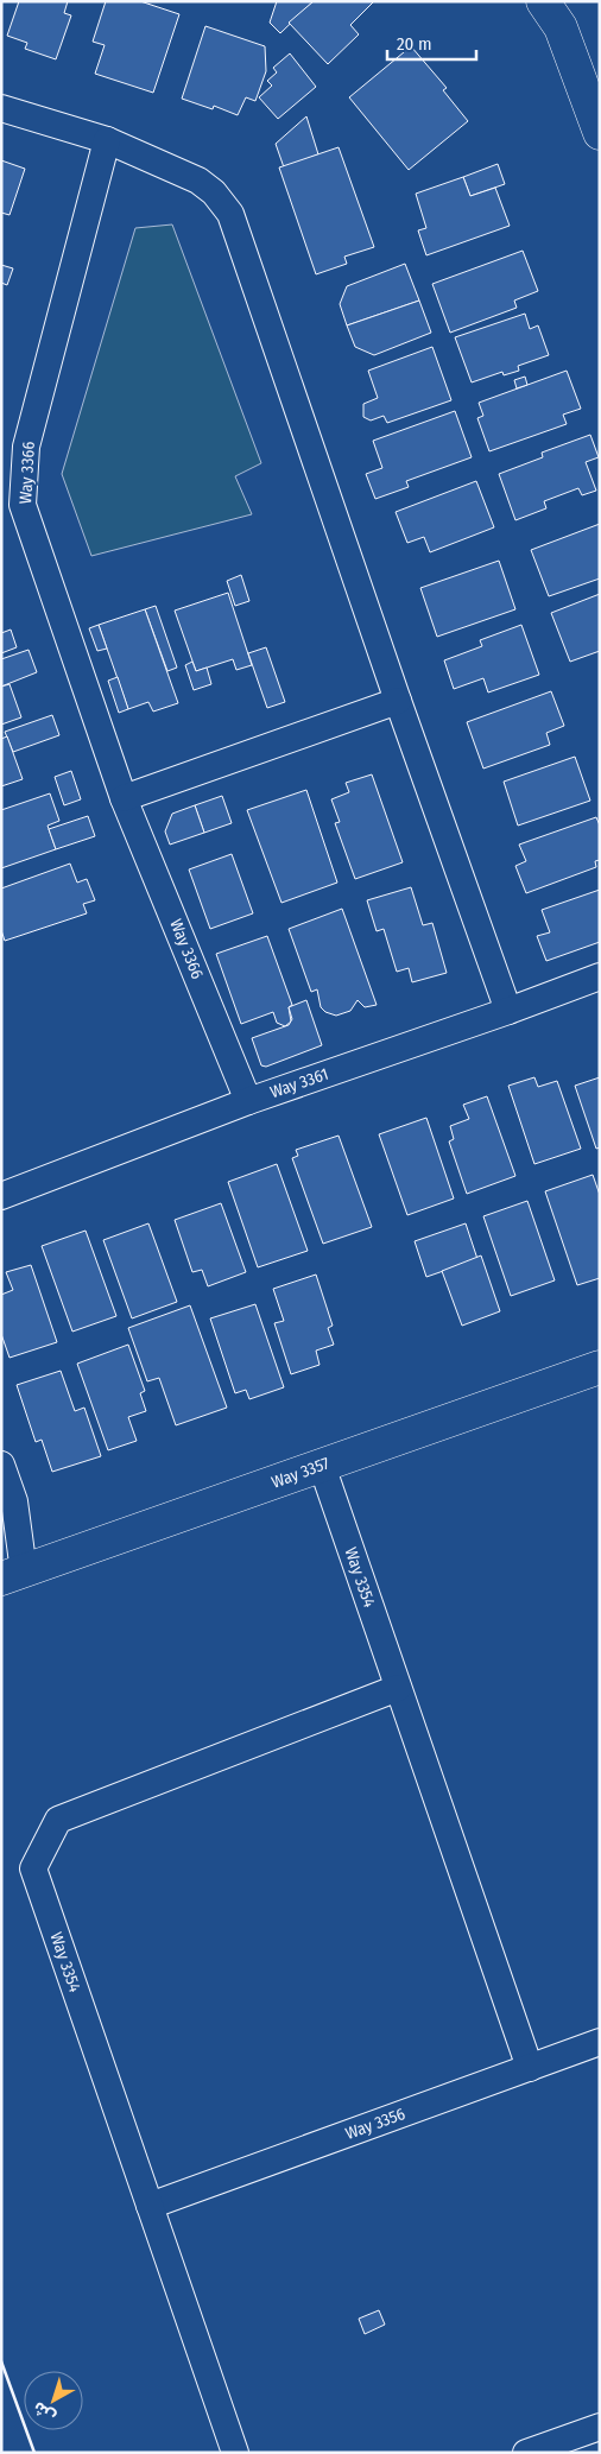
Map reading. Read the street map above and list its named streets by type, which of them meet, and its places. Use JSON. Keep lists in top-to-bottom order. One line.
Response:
{"streets":{"street":["Way 3366","Way 3361","Way 3357","Way 3354","Way 3356"]},"crossings":[["Way 3366","Way 3361"],["Way 3357","Way 3354"],["Way 3354","Way 3356"]],"scale_bar":"20 m","north":"bottom left"}
